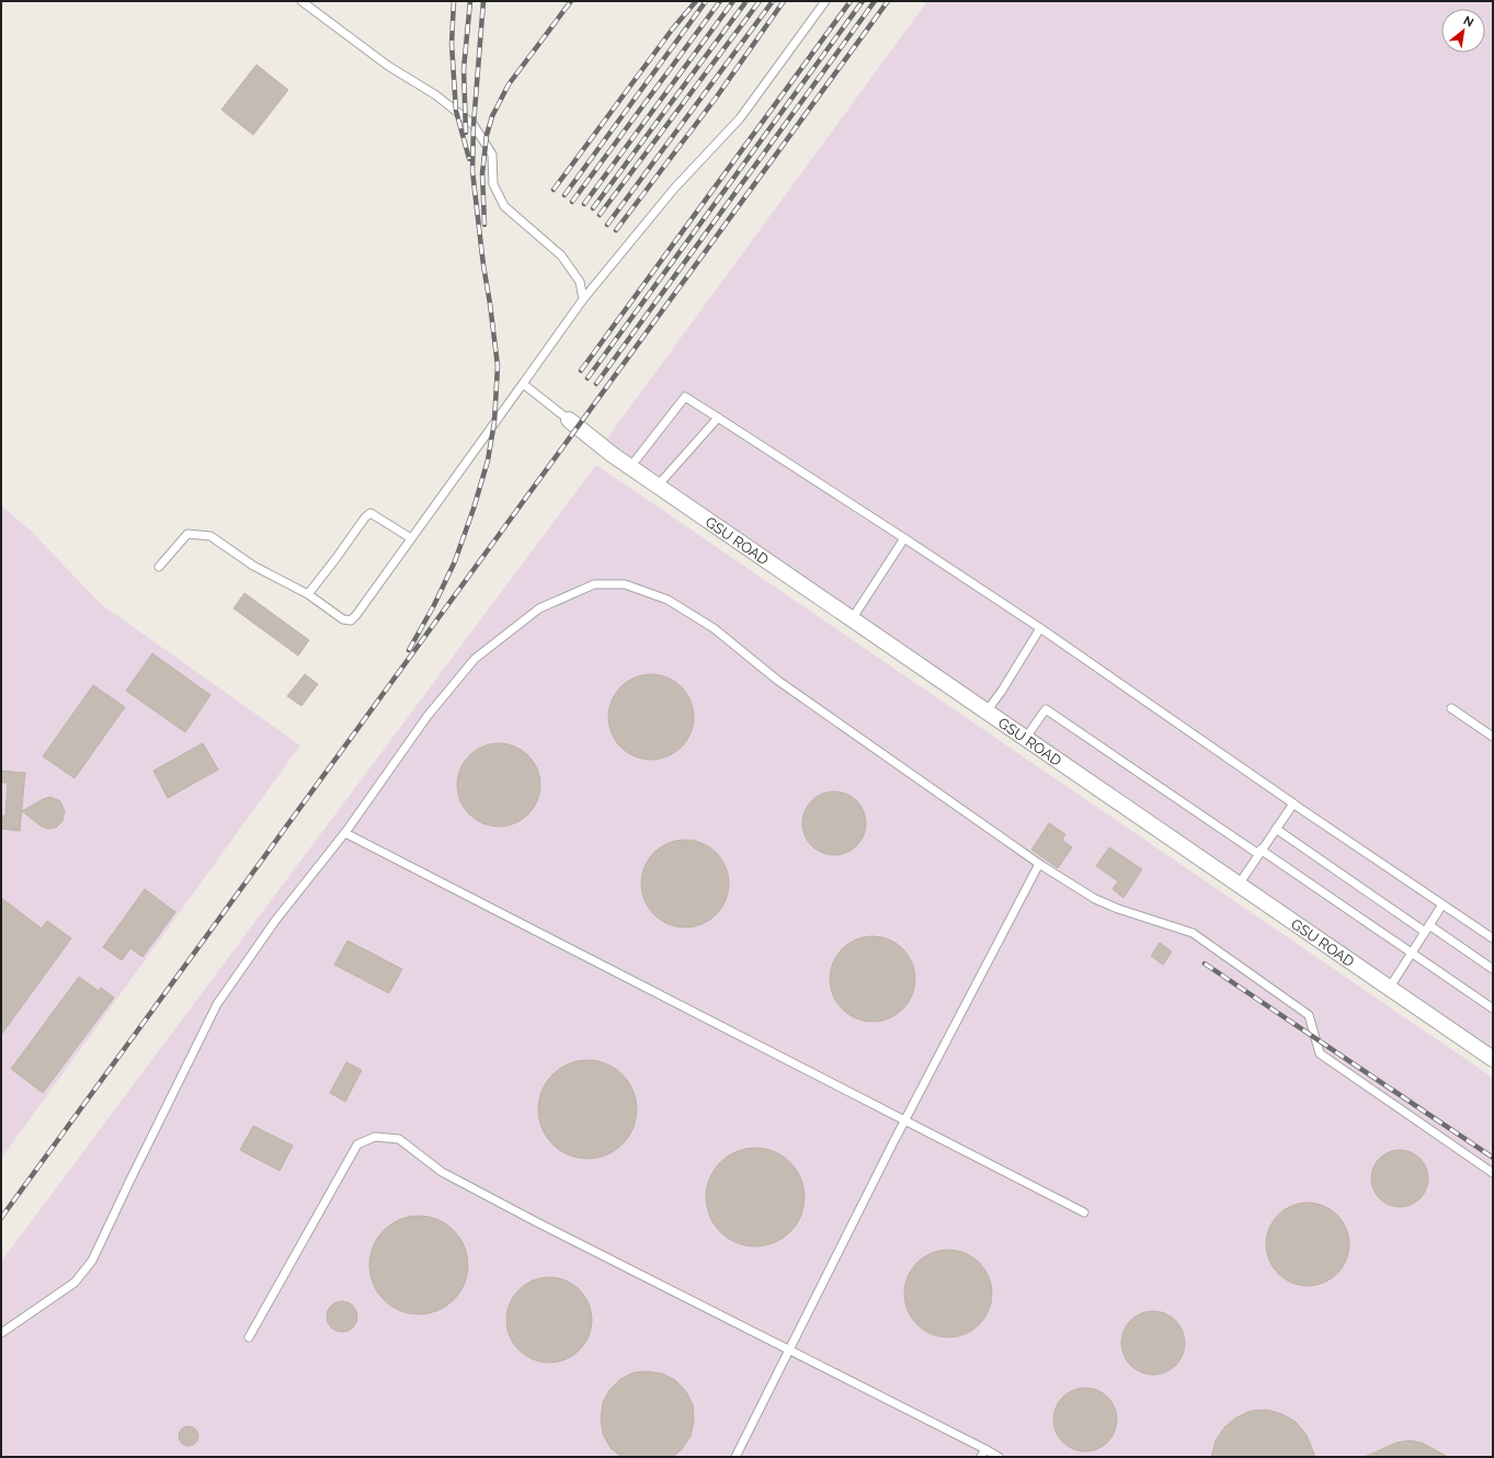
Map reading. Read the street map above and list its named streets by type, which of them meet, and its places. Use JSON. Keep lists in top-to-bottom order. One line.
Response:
{"streets":{"street":["GSU ROAD"]},"north":"top right"}
